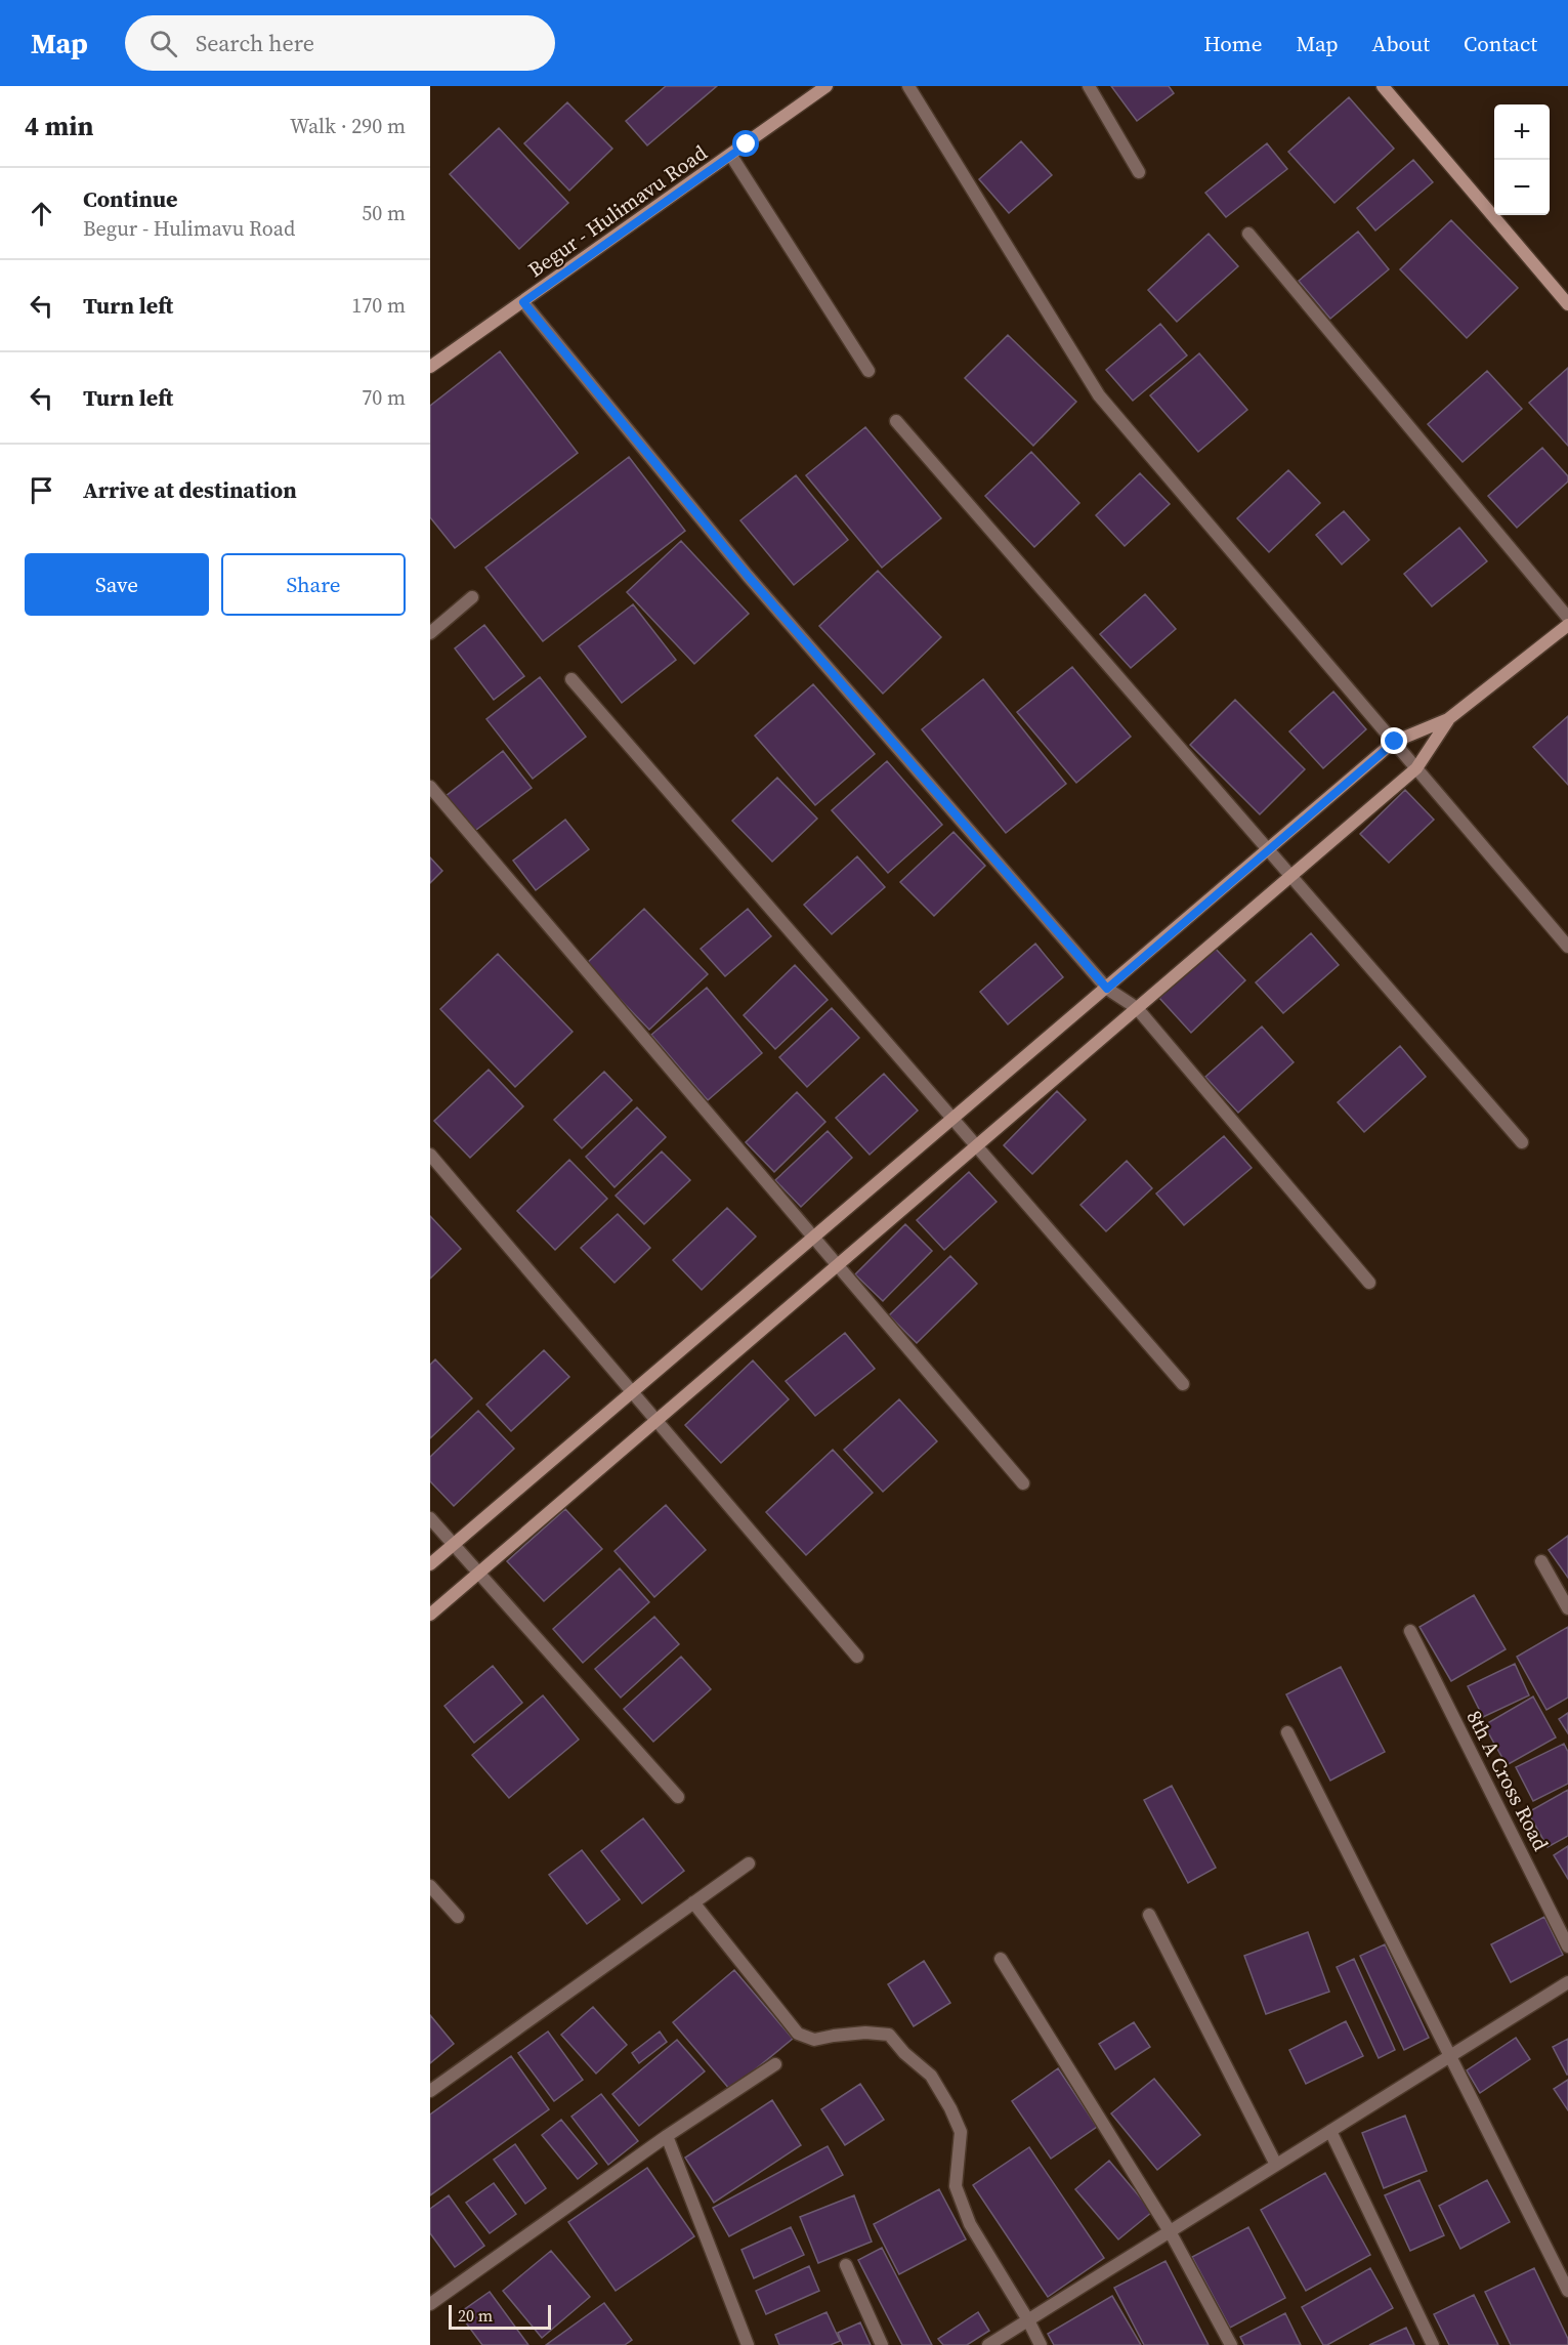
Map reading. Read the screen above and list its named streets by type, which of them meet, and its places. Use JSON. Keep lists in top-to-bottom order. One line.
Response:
{"streets":{"street":["Begur - Hulimavu Road","8th A Cross Road"]},"scale_bar":"20 m","page":{"header":"Map","search":"Search here","nav":["Home","Map","About","Contact"],"heading":["4 min","Walk · 290 m"],"map_buttons":["+","−"],"list":[["Continue","Begur - Hulimavu Road","50 m"],["Turn left","170 m"],["Turn left","70 m"],"Arrive at destination"],"buttons":["Save","Share"],"scale":"20 m"}}
